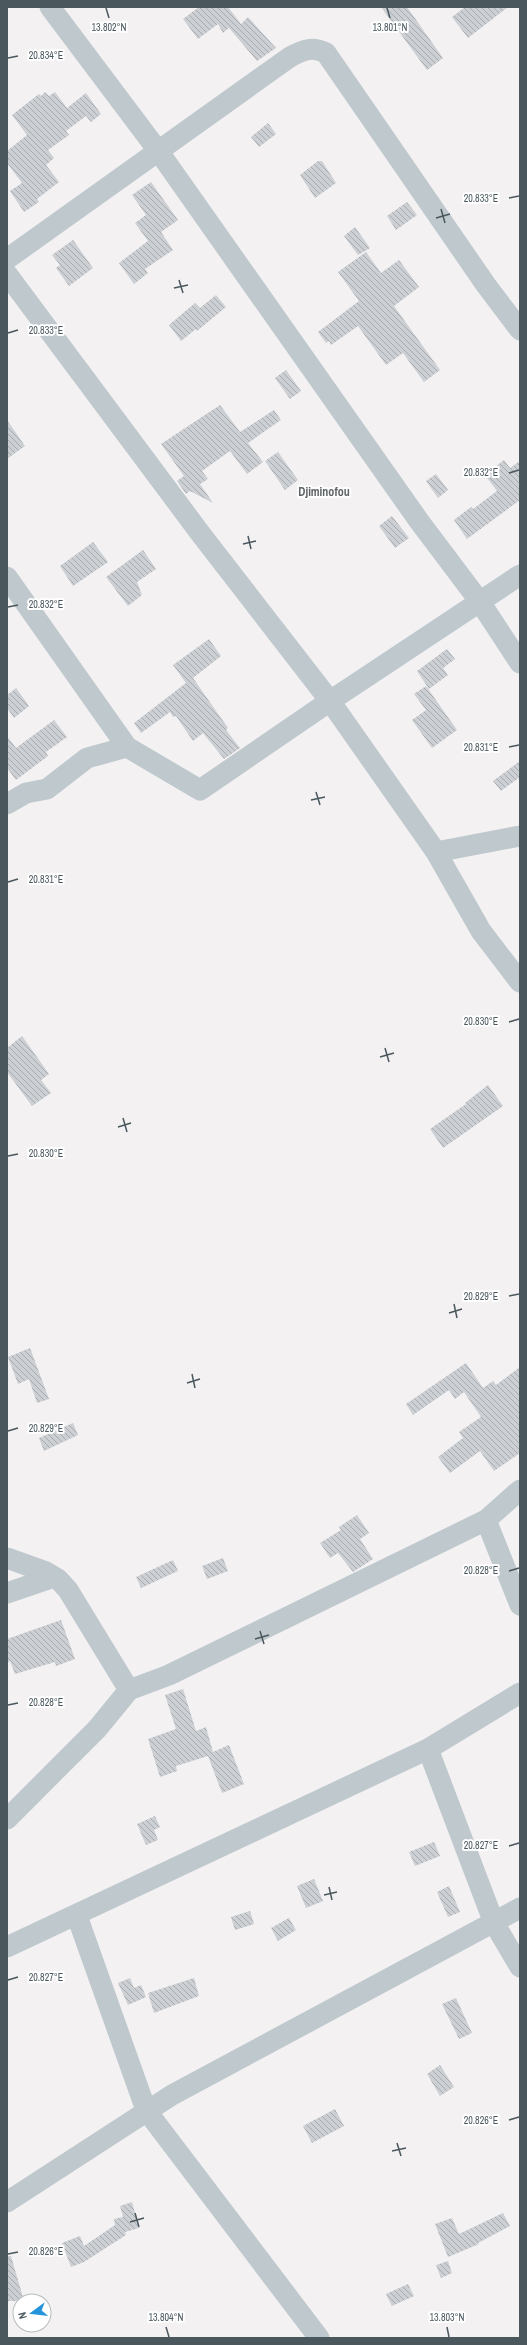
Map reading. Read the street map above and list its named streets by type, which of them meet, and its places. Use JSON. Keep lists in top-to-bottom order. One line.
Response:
{"districts":["Djiminofou"],"north":"left","coordinates":["13.802°N","13.801°N","20.834°E","20.833°E","20.832°E","20.831°E","20.830°E","20.829°E","20.828°E","20.827°E","20.826°E","13.804°N","13.803°N"]}
